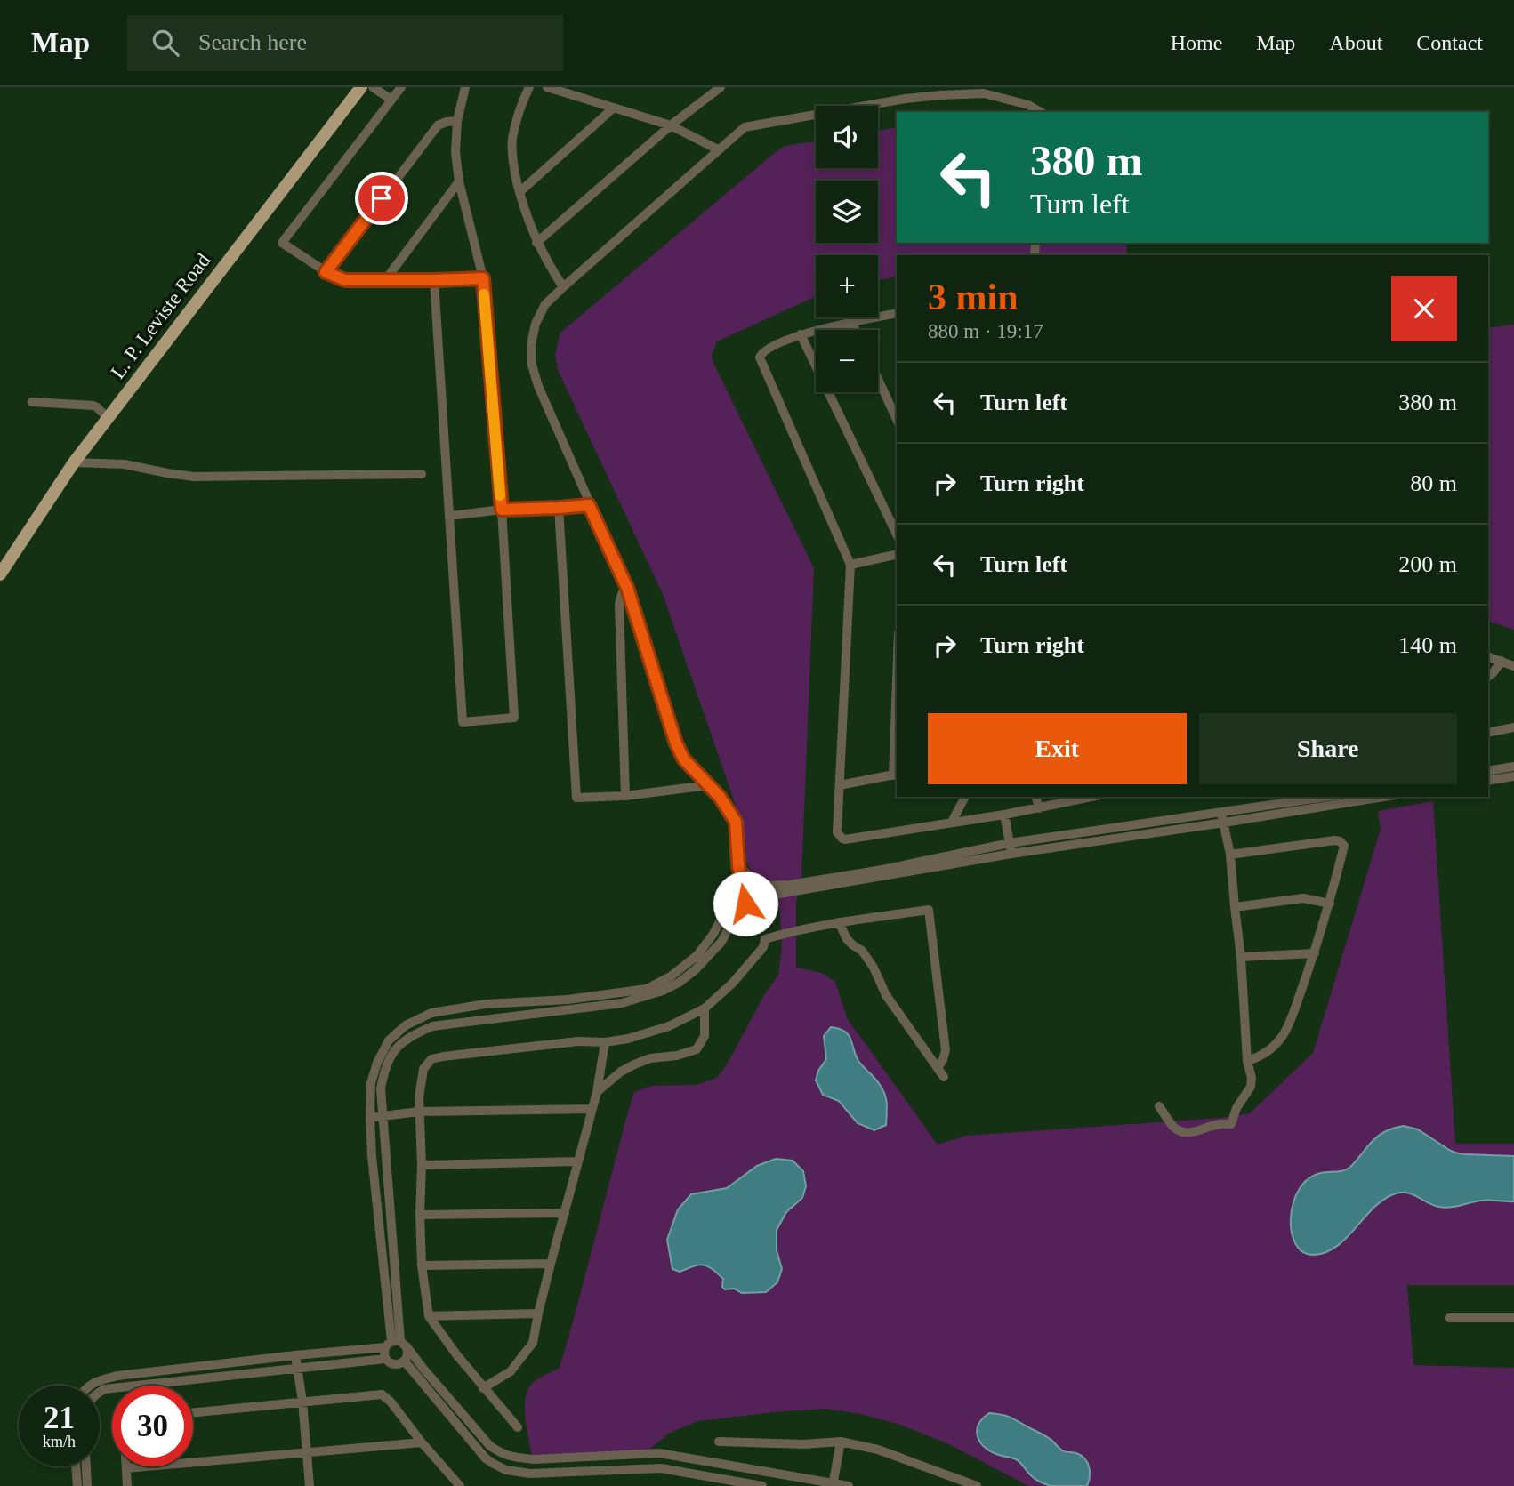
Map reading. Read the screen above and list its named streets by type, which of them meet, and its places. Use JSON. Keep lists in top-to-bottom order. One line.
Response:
{"streets":{"main road":["L. P. Leviste Road"]},"page":{"header":"Map","search":"Search here","nav":["Home","Map","About","Contact"],"map_buttons":["+","−"],"turn":["380 m","Turn left"],"heading":["3 min","880 m · 19:17"],"list":[{"name":"Turn left","value":"380 m"},{"name":"Turn right","value":"80 m"},{"name":"Turn left","value":"200 m"},{"name":"Turn right","value":"140 m"}],"buttons":["Exit","Share"],"speed":"21 km/h","limit":"30"}}
